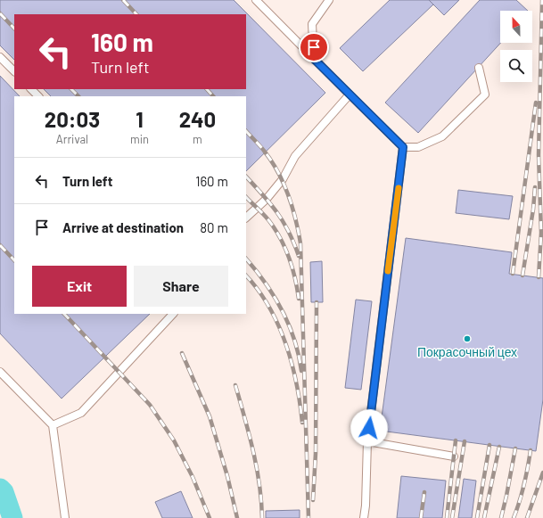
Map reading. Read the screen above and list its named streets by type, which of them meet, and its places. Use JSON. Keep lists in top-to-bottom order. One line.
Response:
{"places":["Покрасочный цех"],"north":"top","page":{"turn":["160 m","Turn left"],"eta":["20:03","Arrival","1","min","240","m"],"list":[{"name":"Turn left","value":"160 m"},{"name":"Arrive at destination","value":"80 m"}],"buttons":["Exit","Share"]}}
